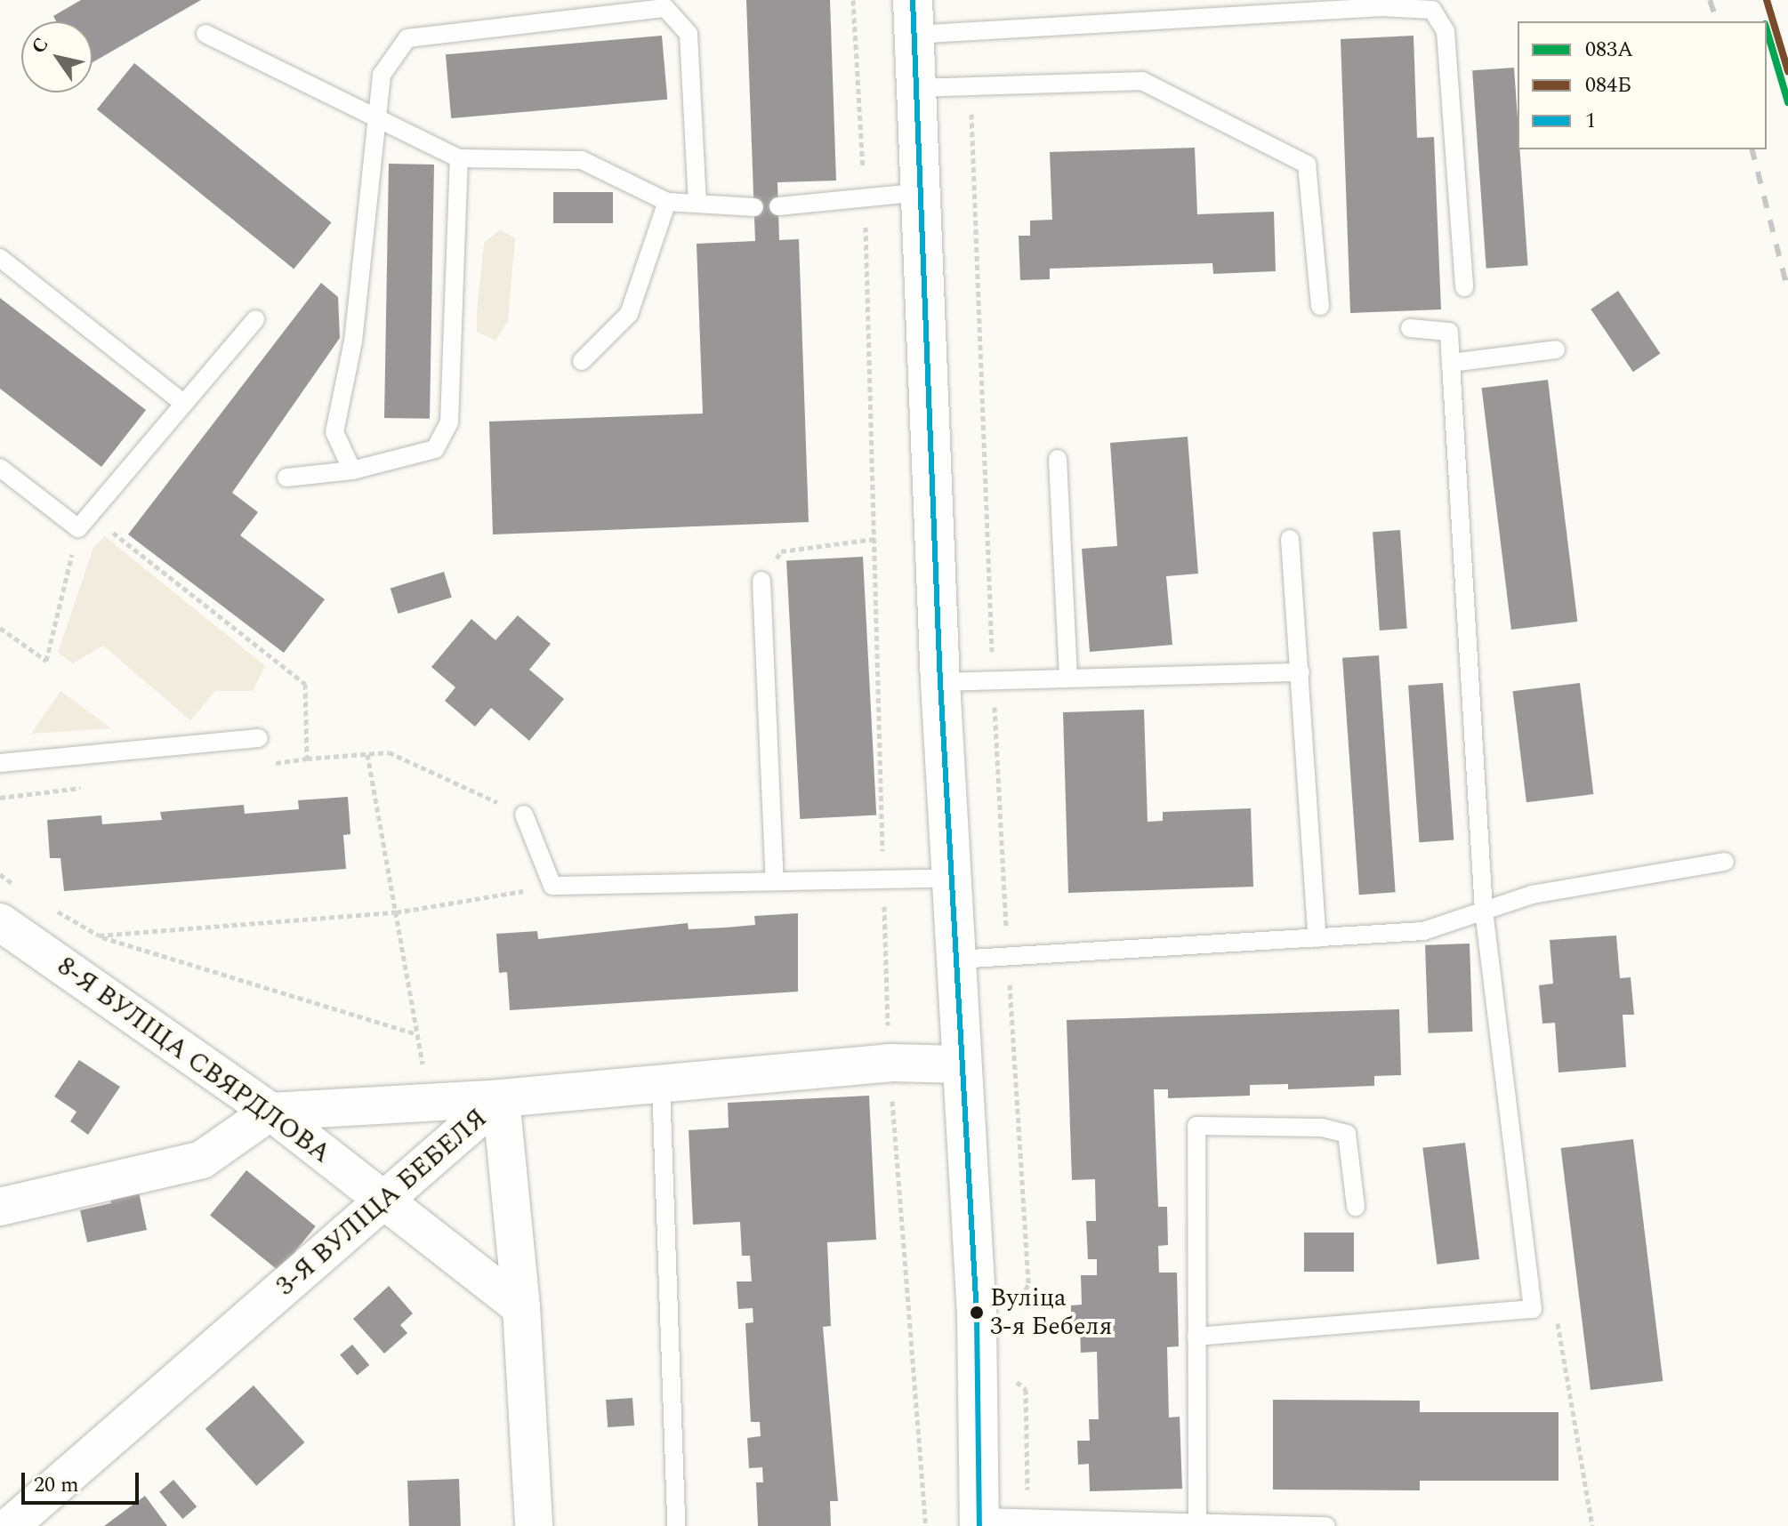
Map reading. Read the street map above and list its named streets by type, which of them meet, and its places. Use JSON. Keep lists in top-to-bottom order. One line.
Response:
{"streets":{"street":["8-Я ВУЛІЦА СВЯРДЛОВА","3-Я ВУЛІЦА БЕБЕЛЯ"]},"crossings":[["8-Я ВУЛІЦА СВЯРДЛОВА","3-Я ВУЛІЦА БЕБЕЛЯ"]],"places":["Вуліца 3-я Бебеля"],"lines":["transit line 084Б","transit line 1","transit line 083А"],"legend":["083А","084Б","1"],"scale_bar":"20 m","north":"top left"}
